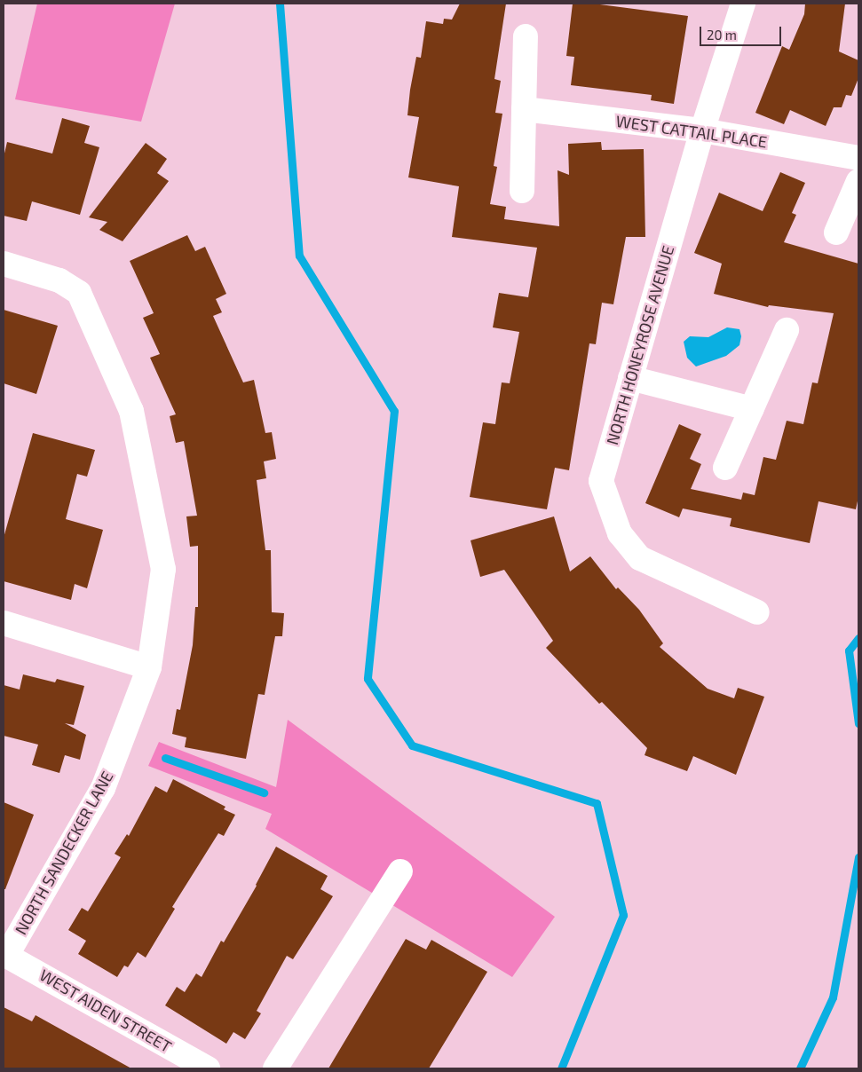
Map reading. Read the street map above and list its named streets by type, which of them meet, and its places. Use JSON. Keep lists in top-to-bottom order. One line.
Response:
{"streets":{"street":["WEST CATTAIL PLACE","NORTH HONEYROSE AVENUE","NORTH SANDECKER LANE","WEST AIDEN STREET"]},"crossings":[["WEST CATTAIL PLACE","NORTH HONEYROSE AVENUE"],["NORTH SANDECKER LANE","WEST AIDEN STREET"]],"scale_bar":"20 m"}
